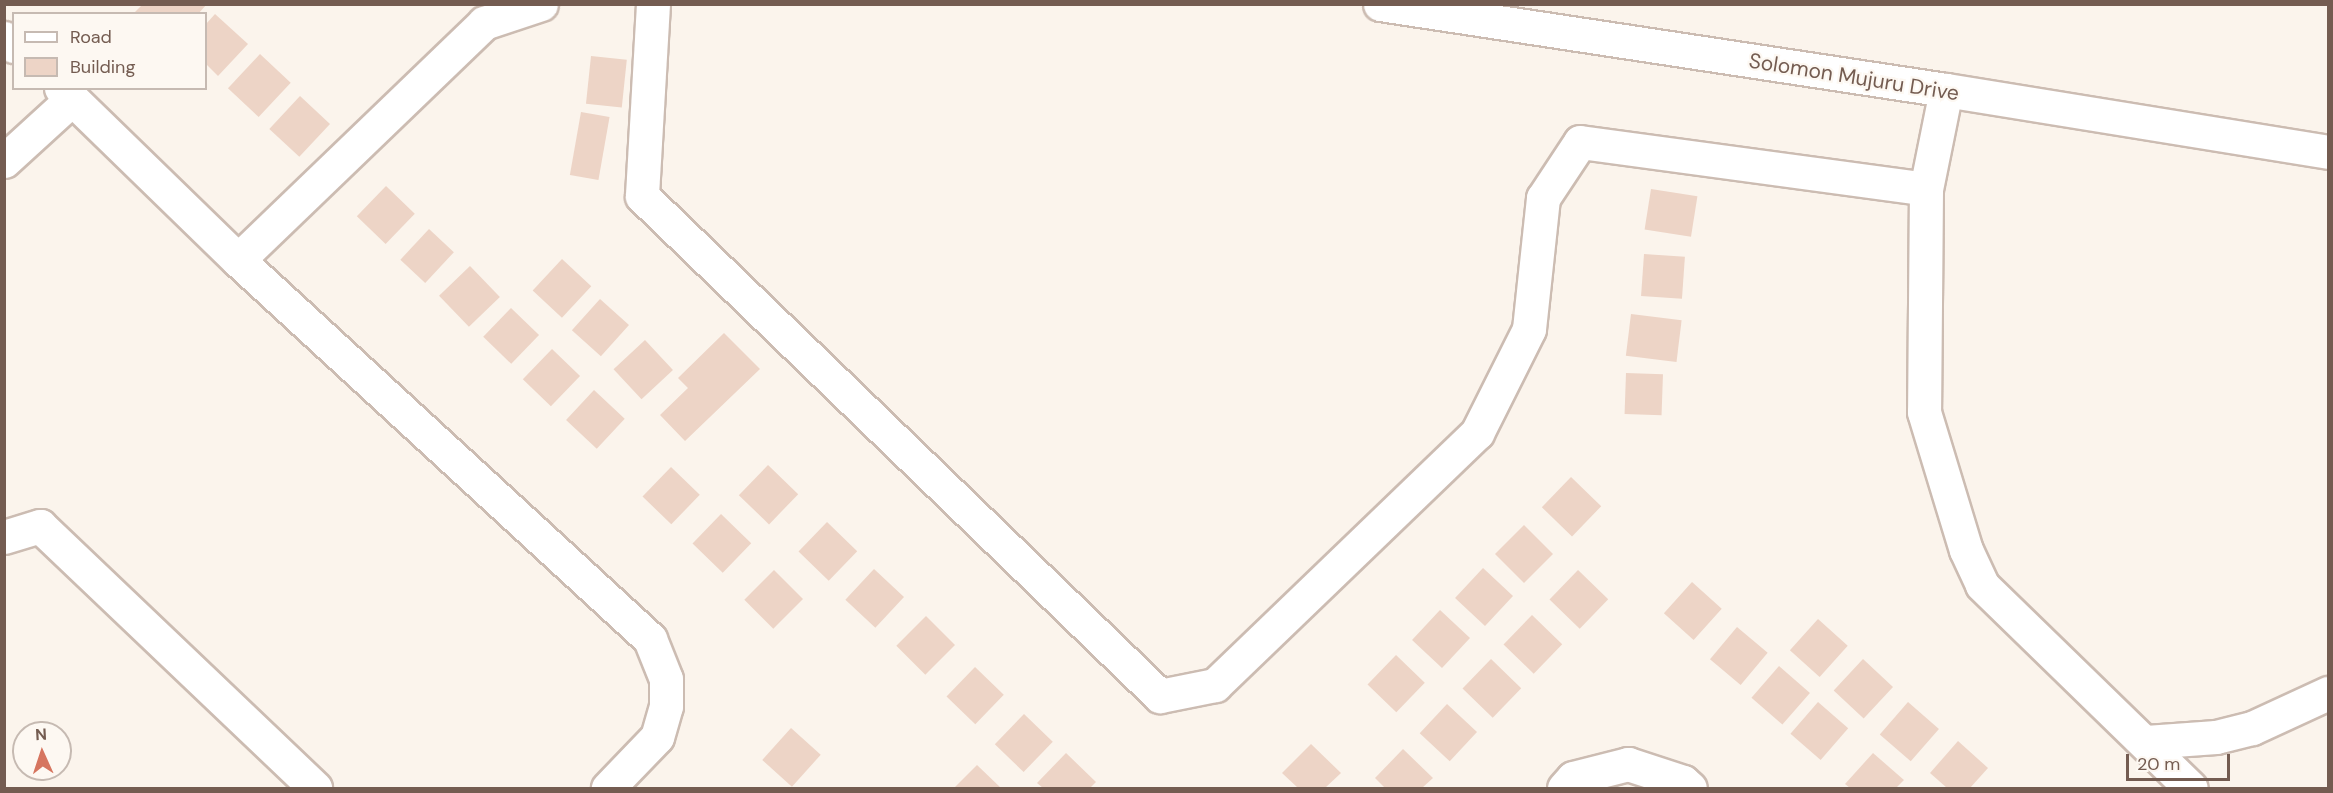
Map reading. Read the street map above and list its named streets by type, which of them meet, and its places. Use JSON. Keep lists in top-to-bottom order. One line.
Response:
{"streets":{"street":["Solomon Mujuru Drive"]},"legend":["Road","Building"],"scale_bar":"20 m","north":"top"}
